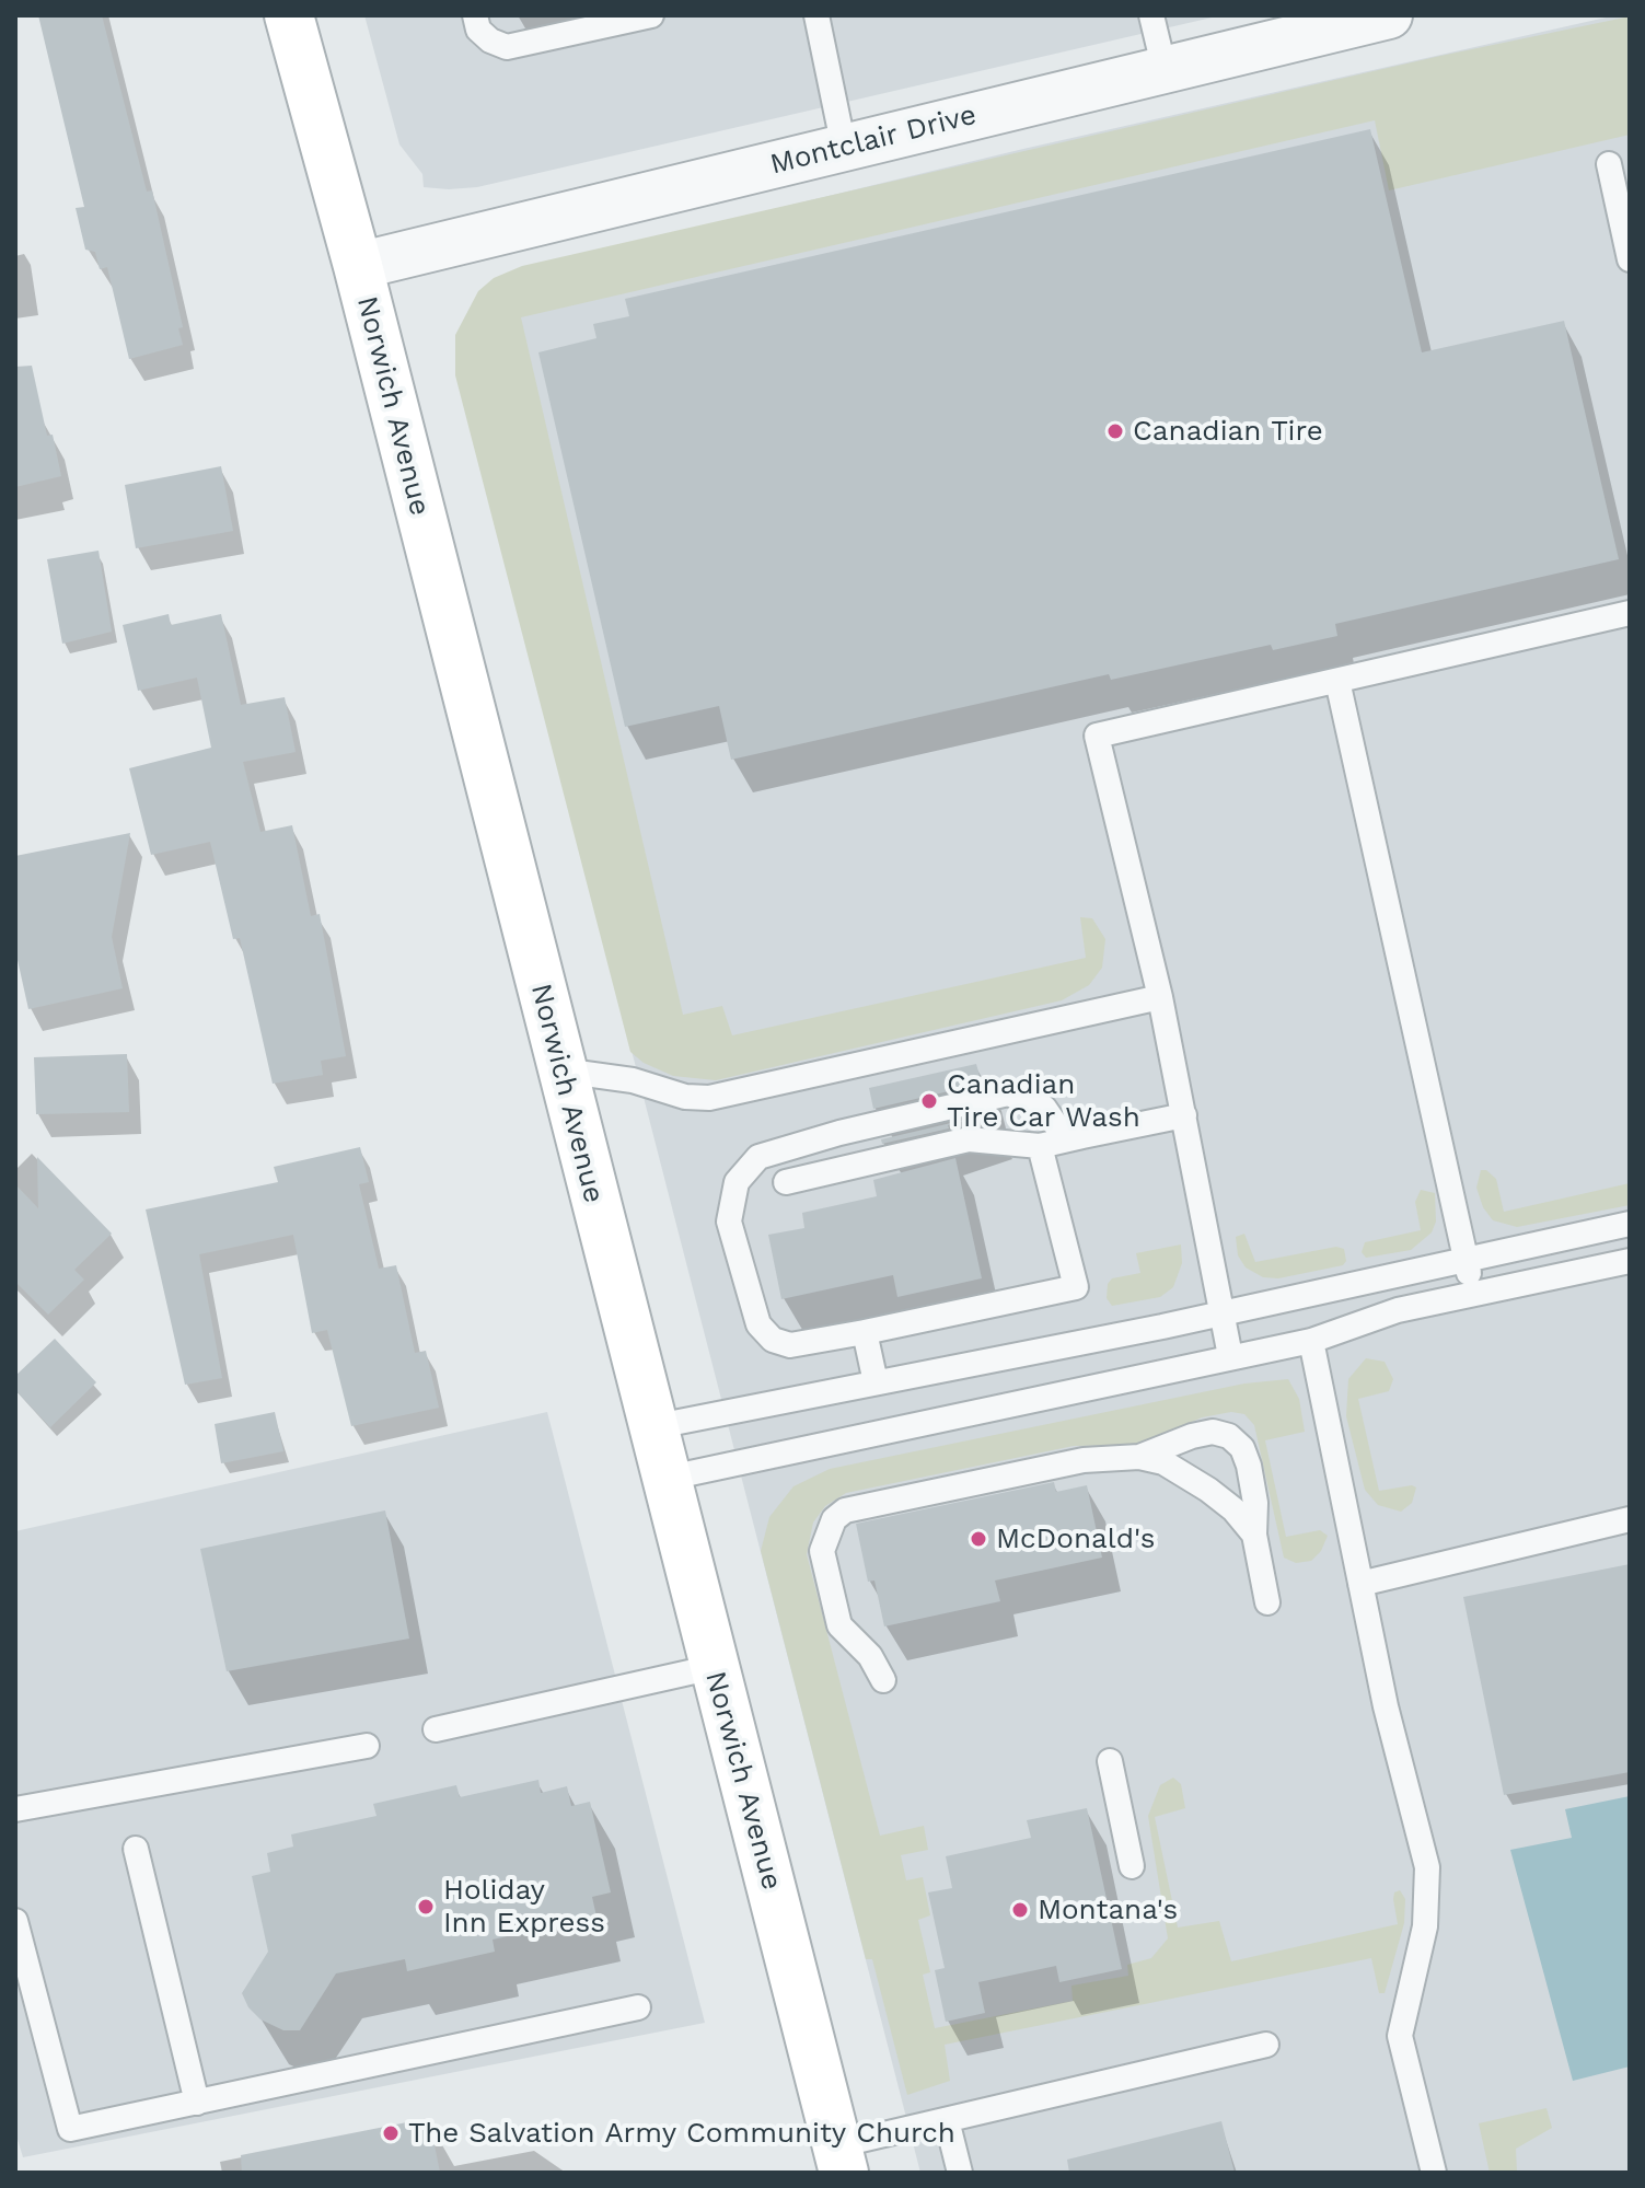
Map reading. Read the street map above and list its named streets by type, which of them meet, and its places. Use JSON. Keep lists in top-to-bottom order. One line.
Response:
{"streets":{"main road":["Norwich Avenue"],"street":["Montclair Drive"]},"crossings":[["Montclair Drive","Norwich Avenue"]],"places":["Canadian Tire","Canadian Tire Car Wash","McDonald's","Holiday Inn Express","Montana's","The Salvation Army Community Church"]}
